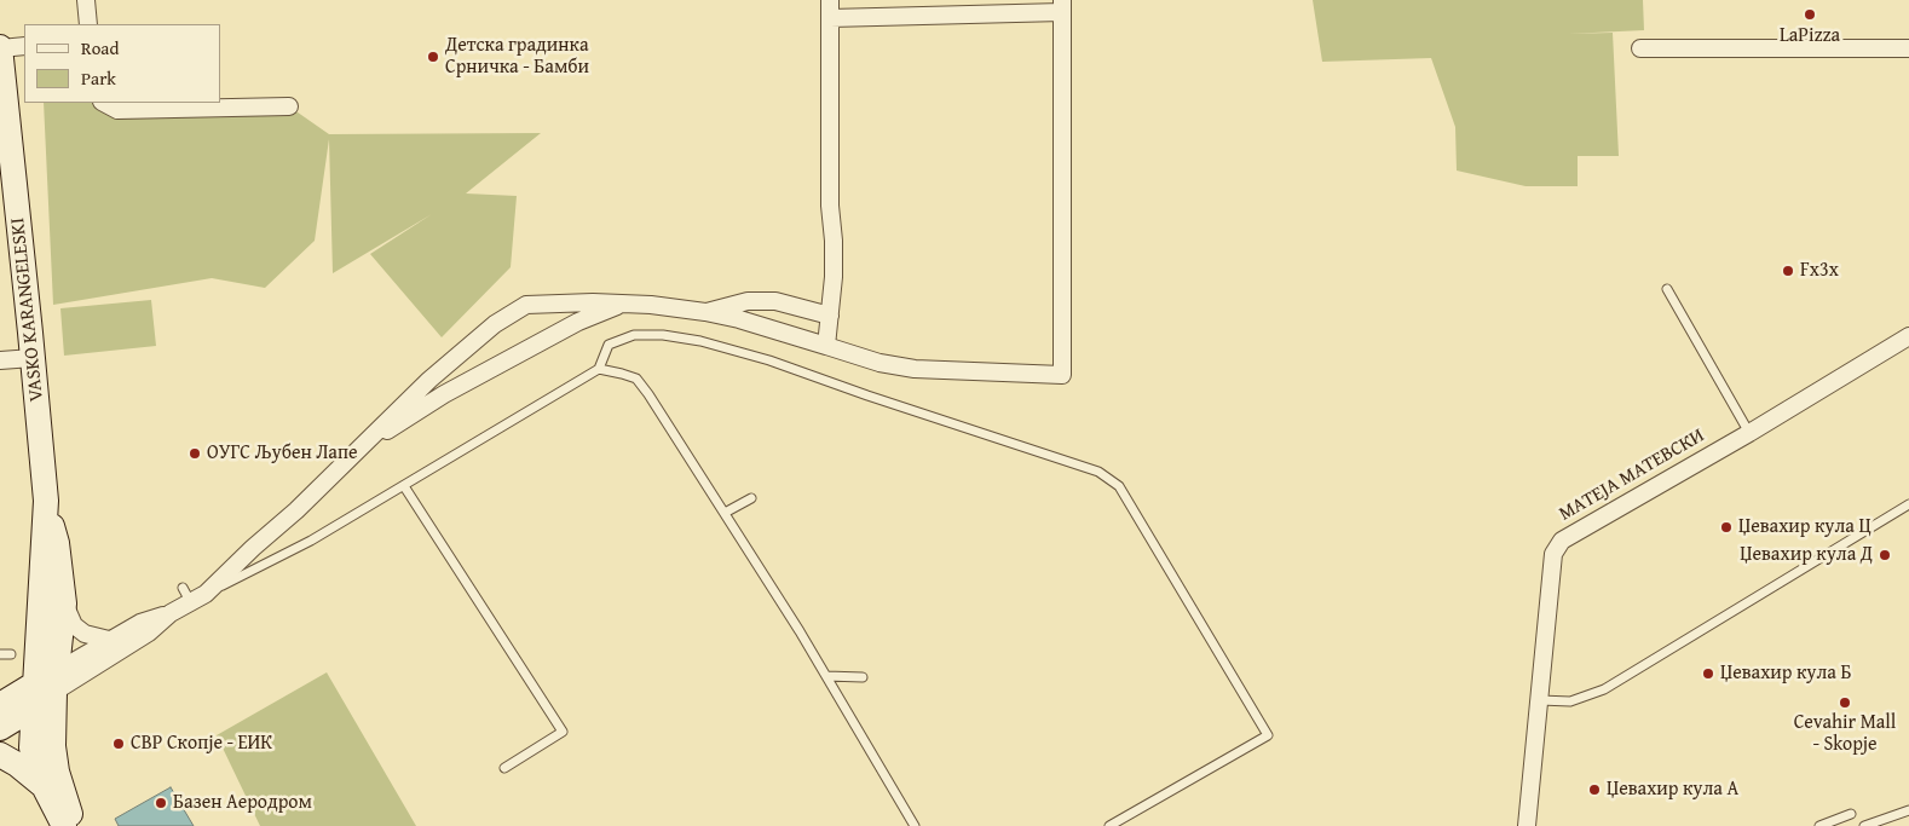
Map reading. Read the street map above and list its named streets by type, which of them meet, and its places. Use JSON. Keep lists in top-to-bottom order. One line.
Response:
{"streets":{"street":["VASKO KARANGELESKI","МАТЕЈА МАТЕВСКИ"]},"places":["LaPizza","Детска градинка Срничка - Бамби","Fx3x","ОУГС Љубен Лапе","Џевахир кула Ц","Џевахир кула Д","Џевахир кула Б","Cevahir Mall - Skopje","СВР Скопје - ЕИК","Џевахир кула А","Базен Аеродром"],"legend":["Road","Park"]}
